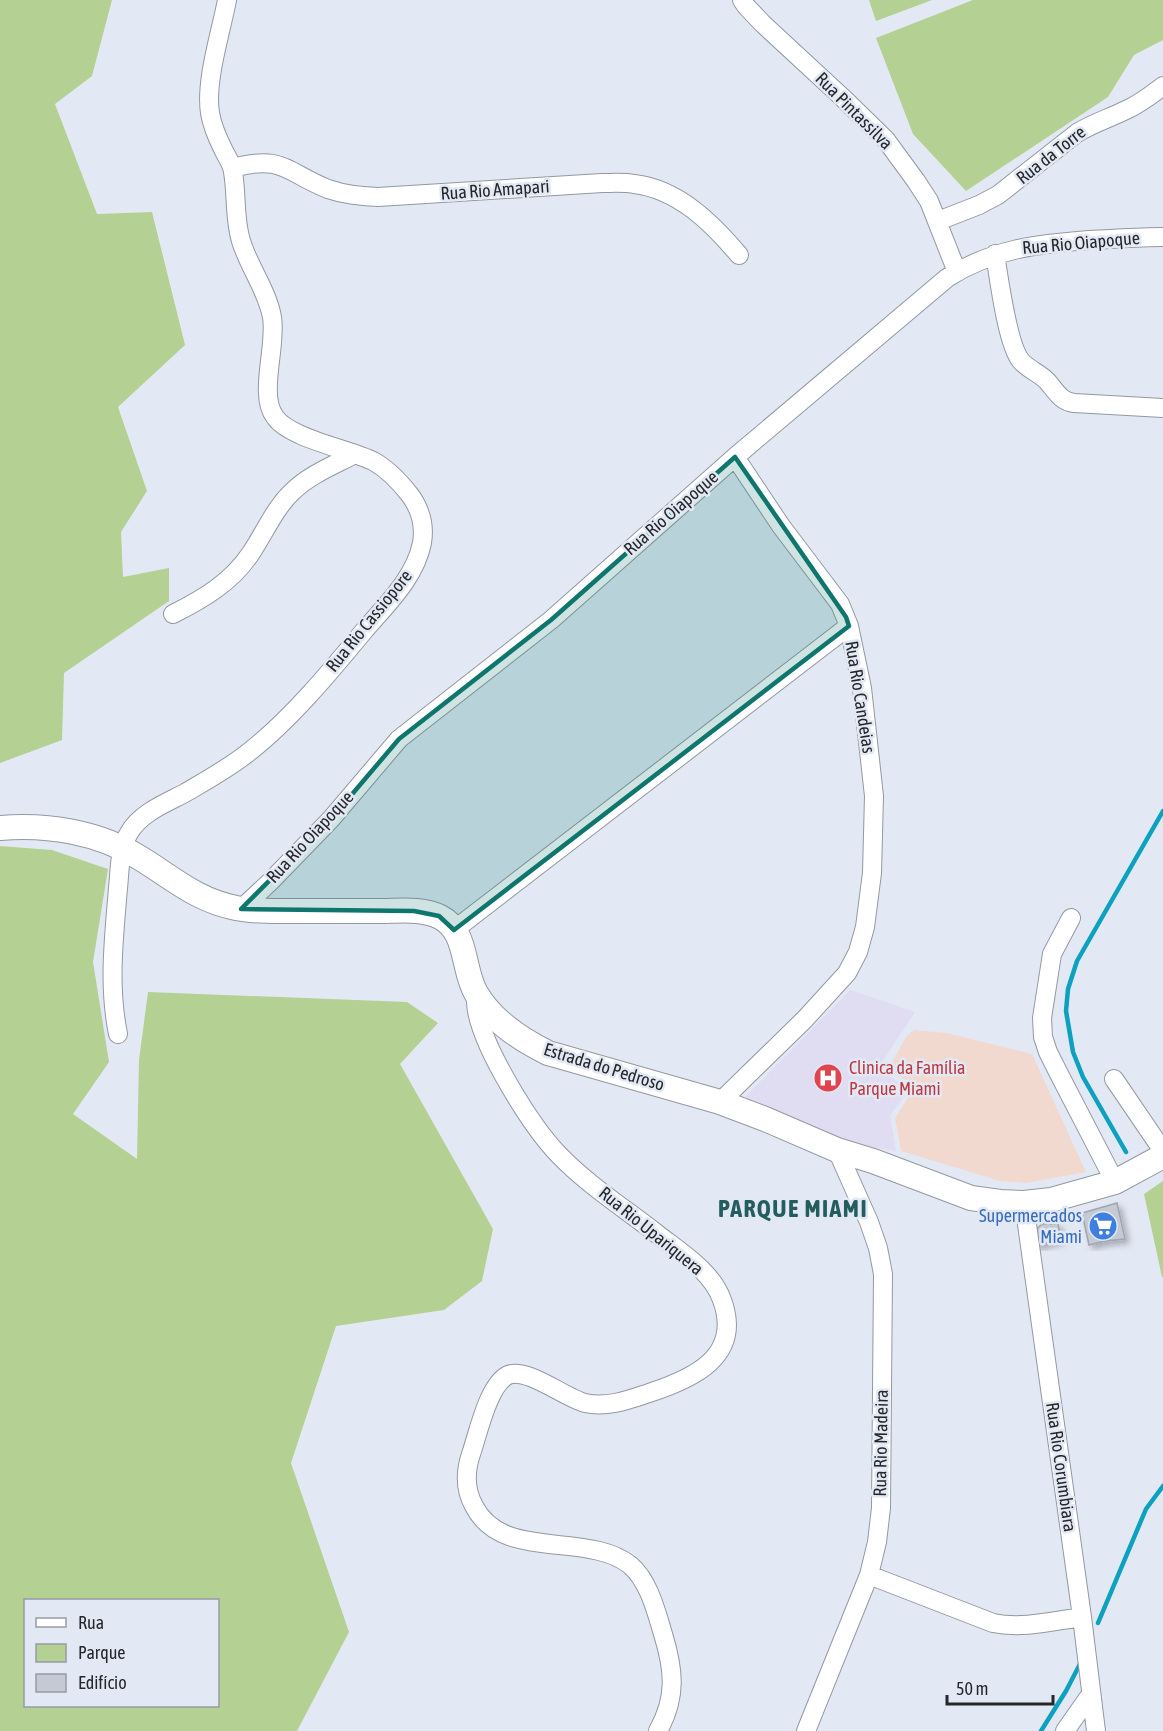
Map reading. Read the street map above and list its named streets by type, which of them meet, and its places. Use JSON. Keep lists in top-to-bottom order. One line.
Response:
{"streets":{"main road":["Estrada do Pedroso"],"street":["Rua Pintassilva","Rua da Torre","Rua Rio Amapari","Rua Rio Oiapoque","Rua Rio Cassiopore","Rua Rio Candeias","Rua Rio Upariquera","Rua Rio Madeira","Rua Rio Corumbiara"]},"crossings":[["Rua Pintassilva","Rua da Torre"],["Rua Pintassilva","Rua Rio Oiapoque"],["Rua Rio Amapari","Rua Rio Cassiopore"],["Rua Rio Candeias","Estrada do Pedroso"],["Estrada do Pedroso","Rua Rio Upariquera"],["Estrada do Pedroso","Rua Rio Madeira"],["Estrada do Pedroso","Rua Rio Corumbiara"]],"districts":["PARQUE MIAMI"],"places":{"hospital":["Clinica da Família Parque Miami"],"supermarket":["Supermercados Miami"]},"legend":["Rua","Parque","Edifício"],"scale_bar":"50 m"}
